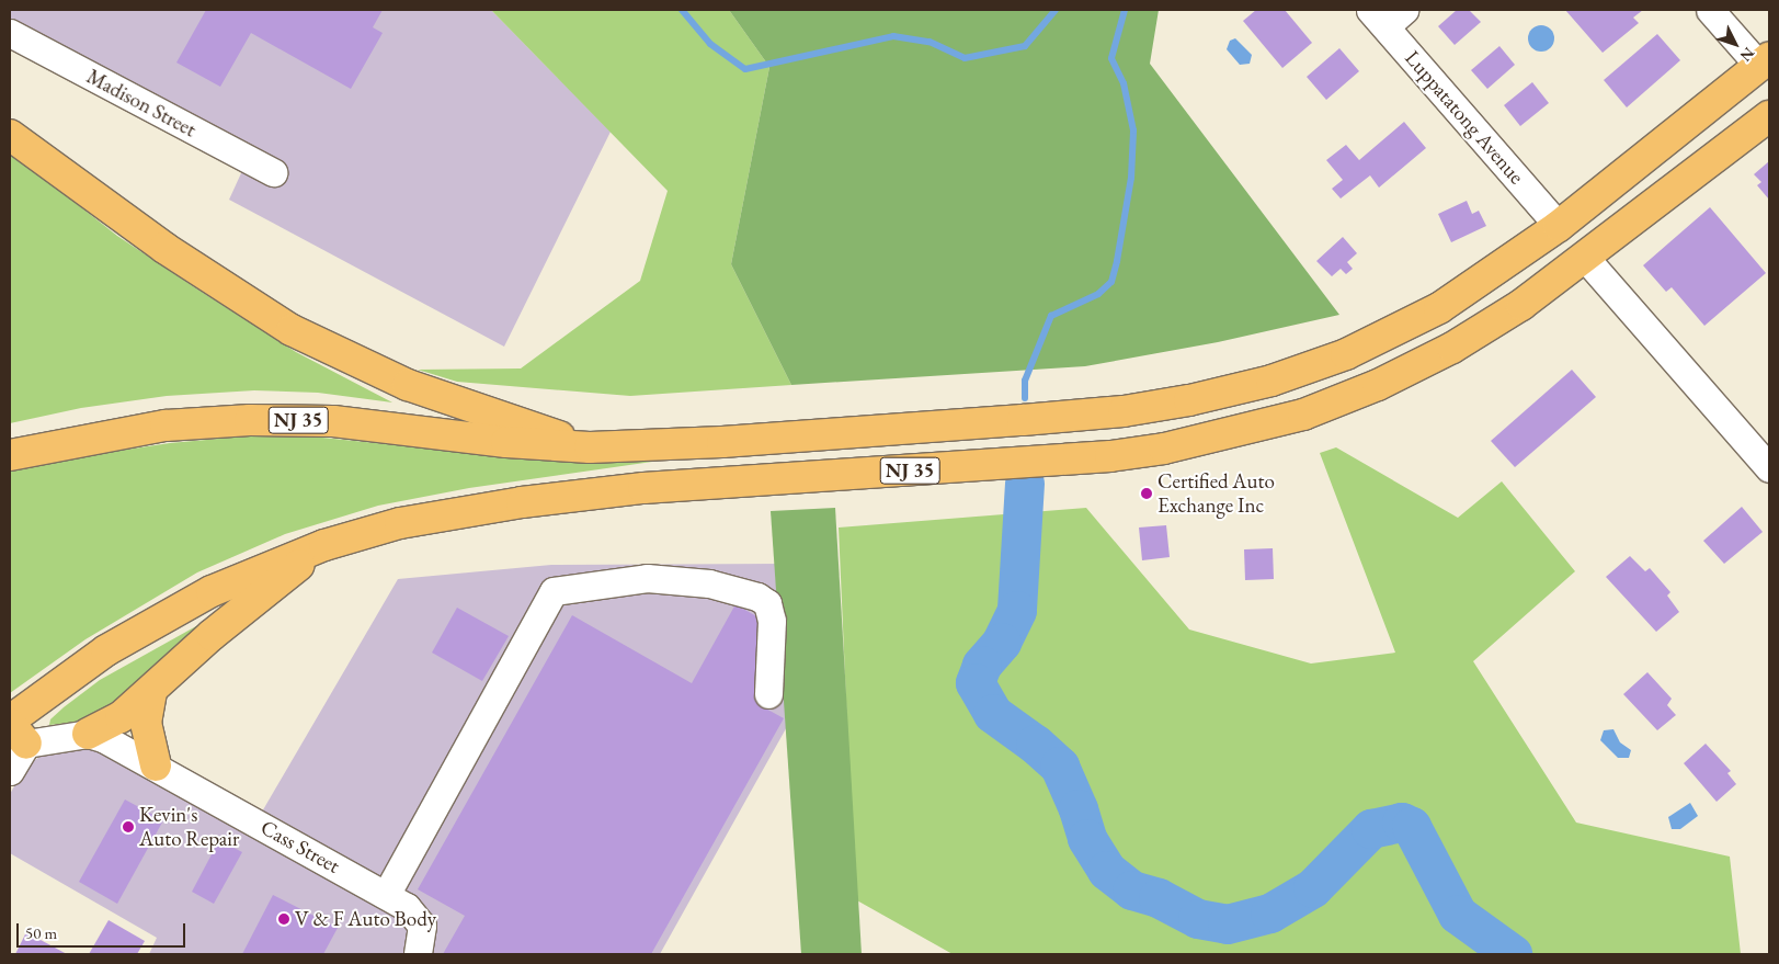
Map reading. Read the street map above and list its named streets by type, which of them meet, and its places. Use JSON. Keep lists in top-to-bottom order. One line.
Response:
{"streets":{"highway":["NJ 35"],"street":["Madison Street","Luppatatong Avenue","Cass Street"]},"crossings":[["Luppatatong Avenue","NJ 35"],["NJ 35","Cass Street"]],"places":["Certified Auto Exchange Inc","Kevin's Auto Repair","V & F Auto Body"],"scale_bar":"50 m","north":"bottom right"}
